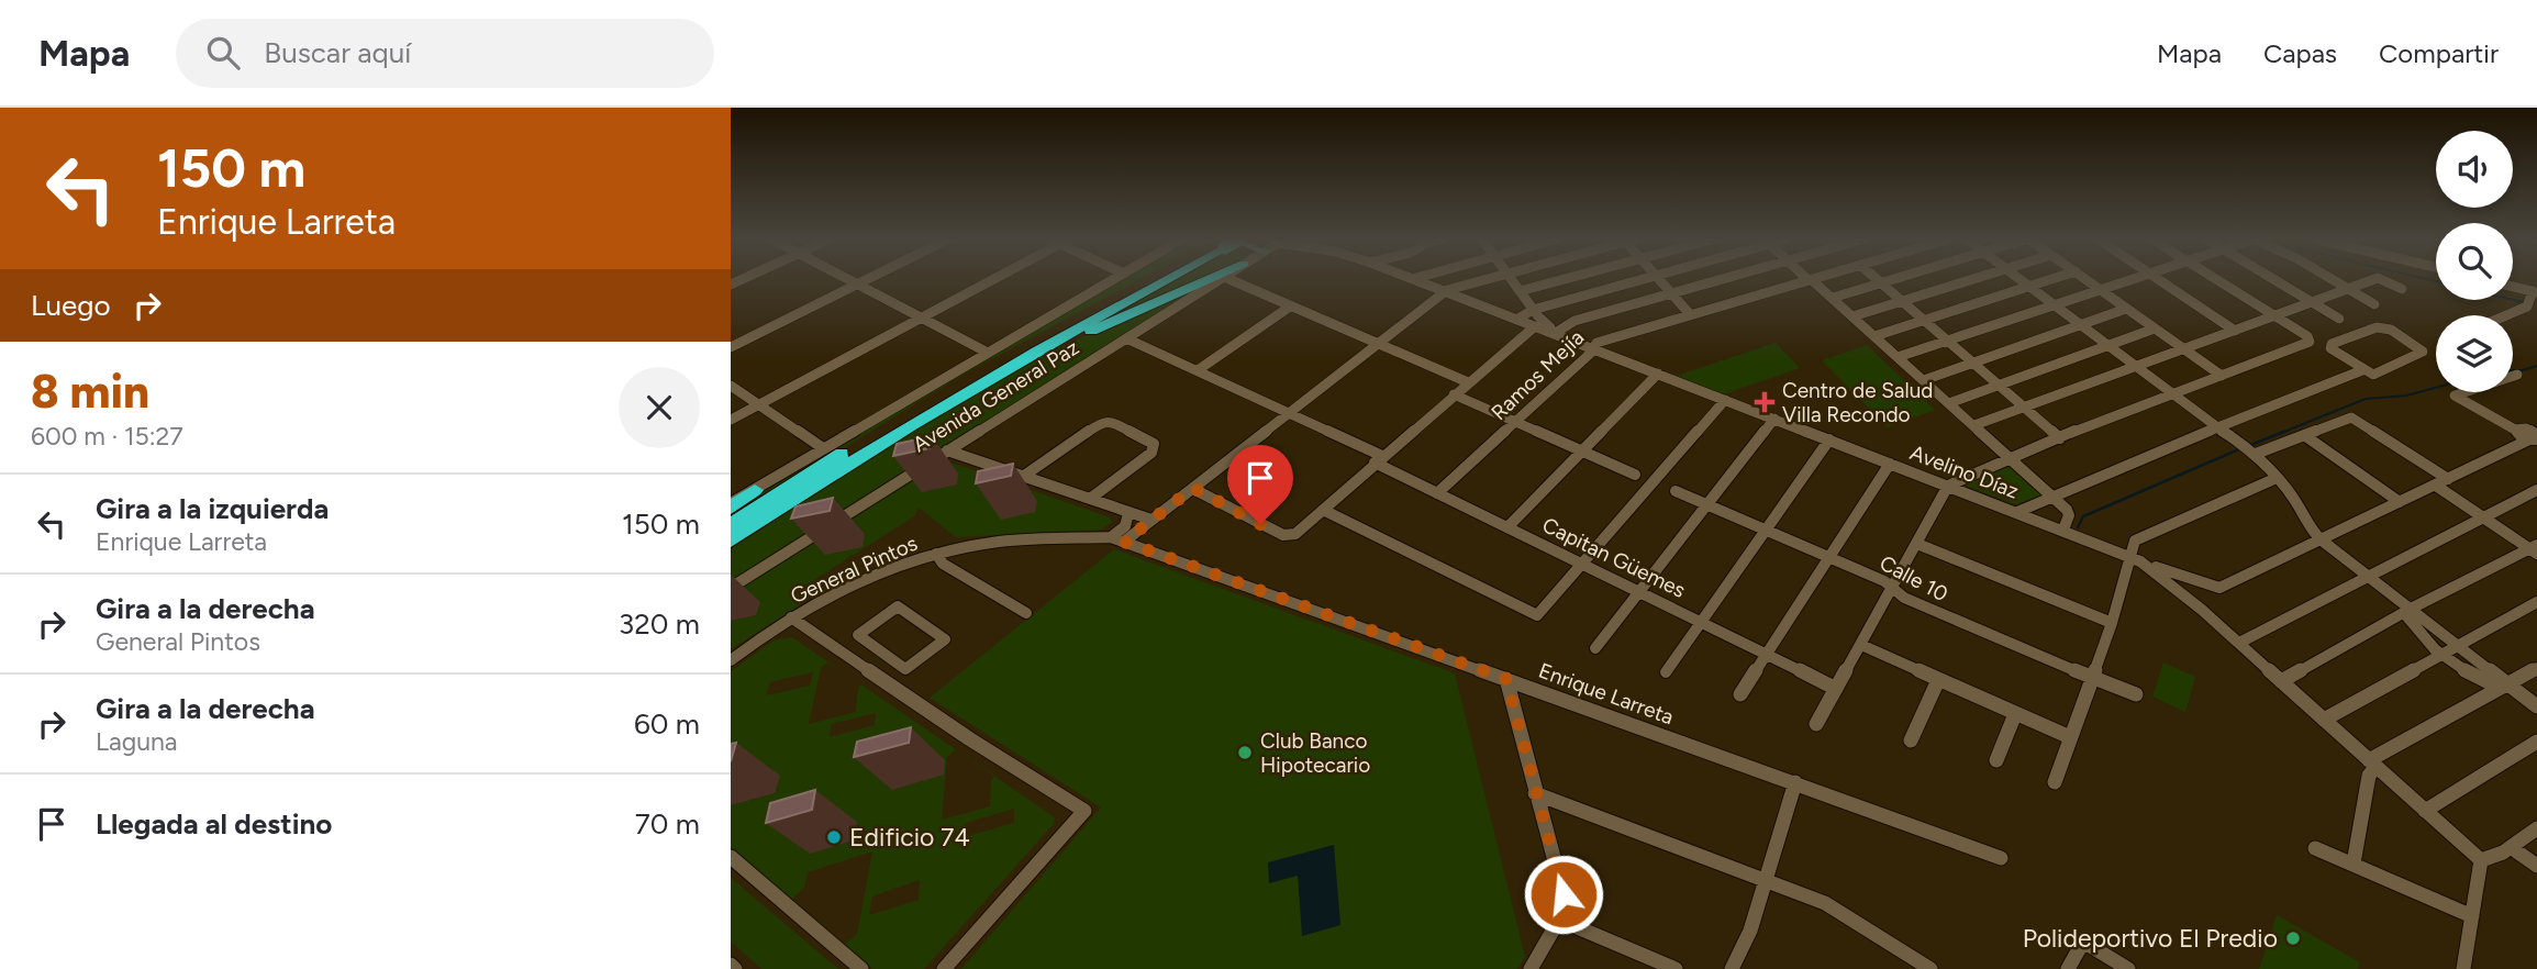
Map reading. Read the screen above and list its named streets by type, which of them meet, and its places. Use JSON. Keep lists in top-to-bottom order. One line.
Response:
{"streets":{"highway":["Avenida General Paz"],"street":["Ramos Mejía","Avelino Díaz","Capitan Güemes","General Pintos","Calle 10","Enrique Larreta"]},"crossings":[["Ramos Mejía","Avelino Díaz"],["Ramos Mejía","Capitan Güemes"],["Avenida General Paz","Capitan Güemes"],["General Pintos","Enrique Larreta"]],"places":{"health":["Centro de Salud Villa Recondo"],"other":["Club Banco Hipotecario","Edificio 74","Polideportivo El Predio"]},"page":{"header":"Mapa","search":"Buscar aquí","nav":["Mapa","Capas","Compartir"],"turn":["150 m","Enrique Larreta"],"then":"Luego","heading":["8 min","600 m · 15:27"],"list":[{"name":"Gira a la izquierda","note":"Enrique Larreta","value":"150 m"},{"name":"Gira a la derecha","note":"General Pintos","value":"320 m"},{"name":"Gira a la derecha","note":"Laguna","value":"60 m"},{"name":"Llegada al destino","value":"70 m"}]}}
